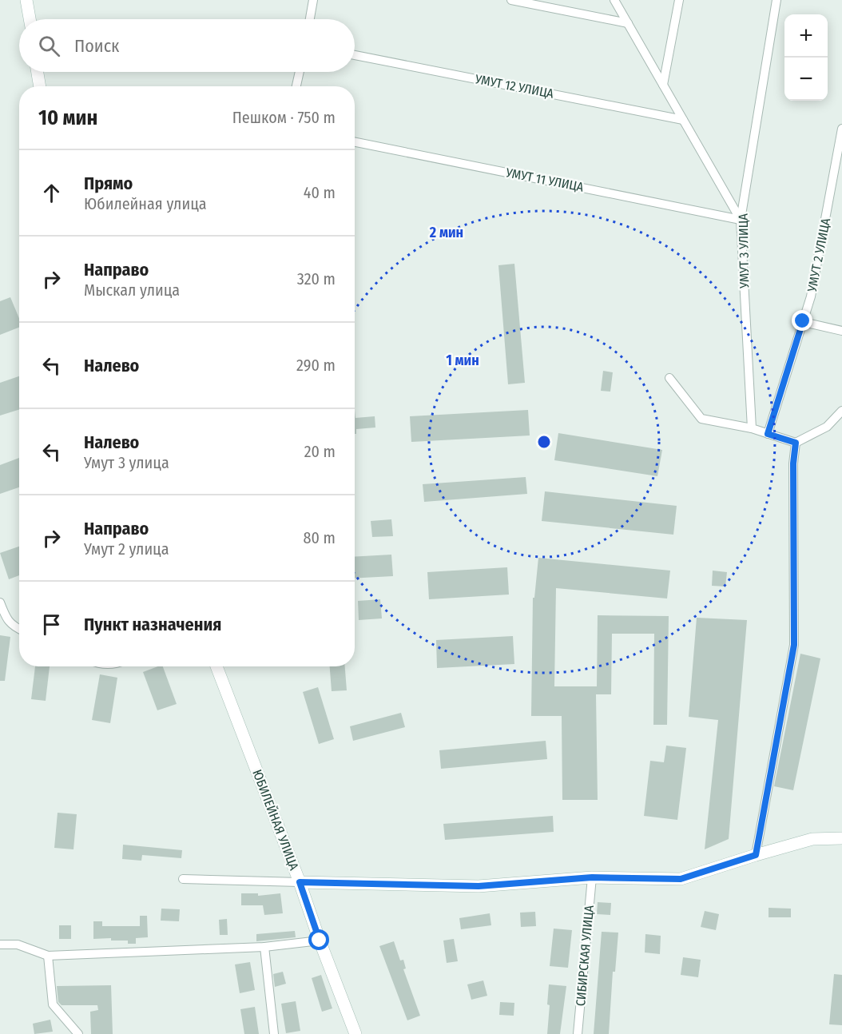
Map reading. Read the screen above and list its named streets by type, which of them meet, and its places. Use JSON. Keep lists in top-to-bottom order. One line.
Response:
{"streets":{"street":["УМУТ 12 УЛИЦА","УМУТ 11 УЛИЦА","УМУТ 3 УЛИЦА","УМУТ 2 УЛИЦА","ЮБИЛЕЙНАЯ УЛИЦА","СИБИРСКАЯ УЛИЦА"]},"crossings":[["УМУТ 11 УЛИЦА","УМУТ 3 УЛИЦА"]],"page":{"map_buttons":["+","−"],"search":"Поиск","heading":["10 мин","Пешком · 750 m"],"list":[["Прямо","Юбилейная улица","40 m"],["Направо","Мыскал улица","320 m"],["Налево","290 m"],["Налево","Умут 3 улица","20 m"],["Направо","Умут 2 улица","80 m"],"Пункт назначения"]},"rings":["2 мин","1 мин"]}
